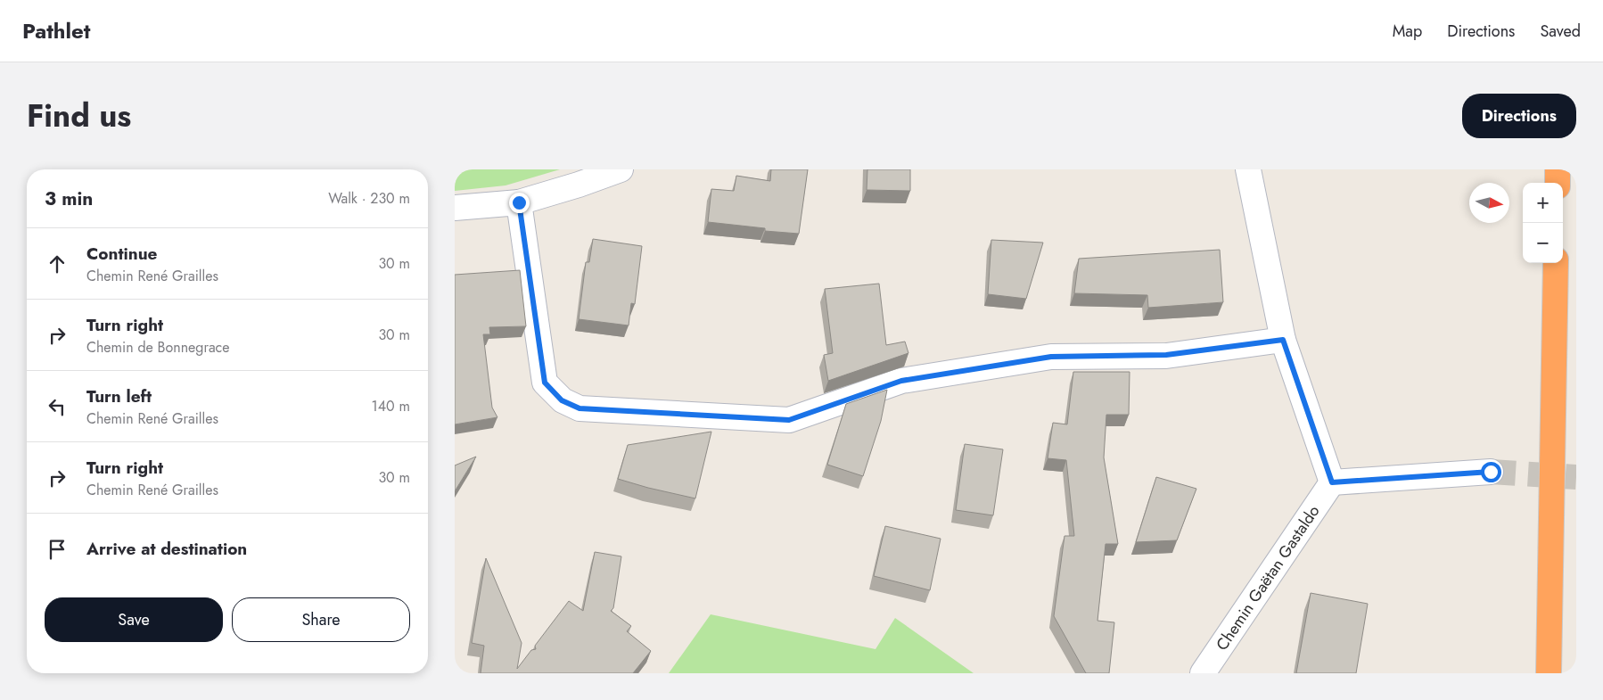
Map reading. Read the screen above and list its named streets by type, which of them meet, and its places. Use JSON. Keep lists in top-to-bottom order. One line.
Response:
{"streets":{"street":["Chemin Gaëtan Gastaldo"]},"north":"right","page":{"header":"Pathlet","nav":["Map","Directions","Saved"],"title":"Find us","buttons":["Directions",["Save","Share"]],"heading":["3 min","Walk · 230 m"],"map_buttons":["+","−"],"list":[["Continue","Chemin René Grailles","30 m"],["Turn right","Chemin de Bonnegrace","30 m"],["Turn left","Chemin René Grailles","140 m"],["Turn right","Chemin René Grailles","30 m"],"Arrive at destination"]}}
